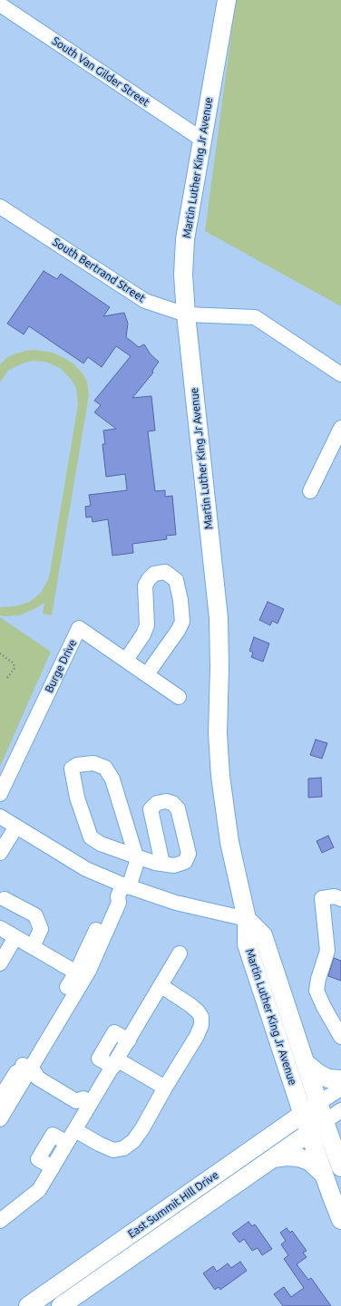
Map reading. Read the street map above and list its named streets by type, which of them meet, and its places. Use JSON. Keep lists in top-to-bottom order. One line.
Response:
{"streets":{"main road":["Martin Luther King Jr Avenue","East Summit Hill Drive"],"street":["South Van Gilder Street","South Bertrand Street","Burge Drive"]},"crossings":[["South Van Gilder Street","Martin Luther King Jr Avenue"],["Martin Luther King Jr Avenue","South Bertrand Street"],["Martin Luther King Jr Avenue","East Summit Hill Drive"]]}
